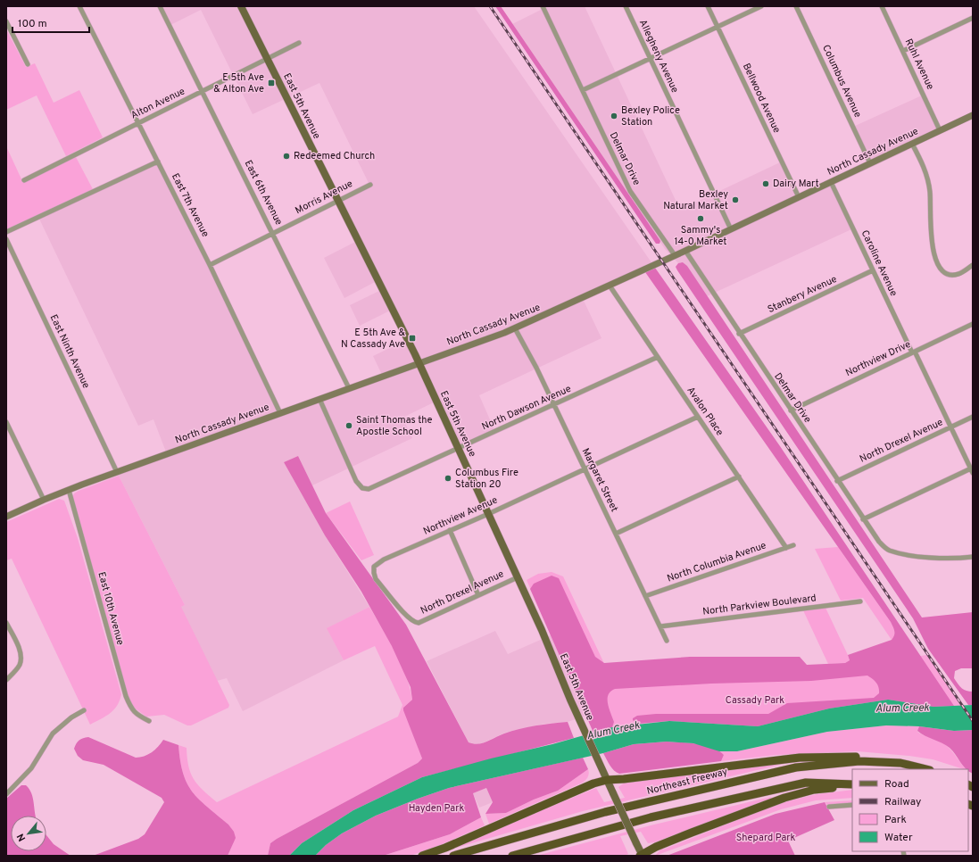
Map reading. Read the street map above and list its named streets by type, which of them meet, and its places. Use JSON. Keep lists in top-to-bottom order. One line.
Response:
{"streets":{"highway":["Northeast Freeway"],"main road":["East 5th Avenue"],"street":["Allegheny Avenue","Ruhl Avenue","Columbus Avenue","Bellwood Avenue","Alton Avenue","North Cassady Avenue","Delmar Drive","East 6th Avenue","Morris Avenue","East 7th Avenue","Caroline Avenue","Stanbery Avenue","East Ninth Avenue","Northview Drive","North Dawson Avenue","Avalon Place","North Drexel Avenue","Margaret Street","Northview Avenue","North Columbia Avenue","North Parkview Boulevard","East 10th Avenue"]},"crossings":[["Allegheny Avenue","North Cassady Avenue"],["Ruhl Avenue","North Cassady Avenue"],["Columbus Avenue","North Cassady Avenue"],["Bellwood Avenue","North Cassady Avenue"],["Alton Avenue","East 5th Avenue"],["Alton Avenue","East 6th Avenue"],["Alton Avenue","East 7th Avenue"],["East 5th Avenue","North Cassady Avenue"],["East 5th Avenue","Morris Avenue"],["East 5th Avenue","North Dawson Avenue"],["East 5th Avenue","North Drexel Avenue"],["East 5th Avenue","Northview Avenue"],["North Cassady Avenue","Delmar Drive"],["North Cassady Avenue","East 6th Avenue"],["North Cassady Avenue","East 7th Avenue"],["North Cassady Avenue","Caroline Avenue"],["North Cassady Avenue","East Ninth Avenue"],["North Cassady Avenue","North Dawson Avenue"],["North Cassady Avenue","Avalon Place"],["North Cassady Avenue","Margaret Street"],["North Cassady Avenue","East 10th Avenue"],["Delmar Drive","Stanbery Avenue"],["Delmar Drive","Northview Drive"],["Delmar Drive","North Drexel Avenue"],["East 6th Avenue","Morris Avenue"],["Morris Avenue","East 7th Avenue"],["Caroline Avenue","Stanbery Avenue"],["Caroline Avenue","Northview Drive"],["Caroline Avenue","North Drexel Avenue"],["North Dawson Avenue","Avalon Place"],["North Dawson Avenue","Margaret Street"],["Avalon Place","Northview Avenue"],["Avalon Place","North Columbia Avenue"],["North Drexel Avenue","Northview Avenue"],["Margaret Street","Northview Avenue"],["Margaret Street","North Columbia Avenue"],["Margaret Street","North Parkview Boulevard"]],"water":["Alum Creek"],"parks":["Cassady Park","Hayden Park","Shepard Park"],"places":{"transit":["E 5th Ave & Alton Ave","E 5th Ave & N Cassady Ave"],"other":["Bexley Police Station","Redeemed Church","Dairy Mart","Bexley Natural Market","Sammy's 14-0 Market","Saint Thomas the Apostle School","Columbus Fire Station 20"]},"legend":["Road","Railway","Park","Water"],"scale_bar":"100 m","north":"bottom left"}
